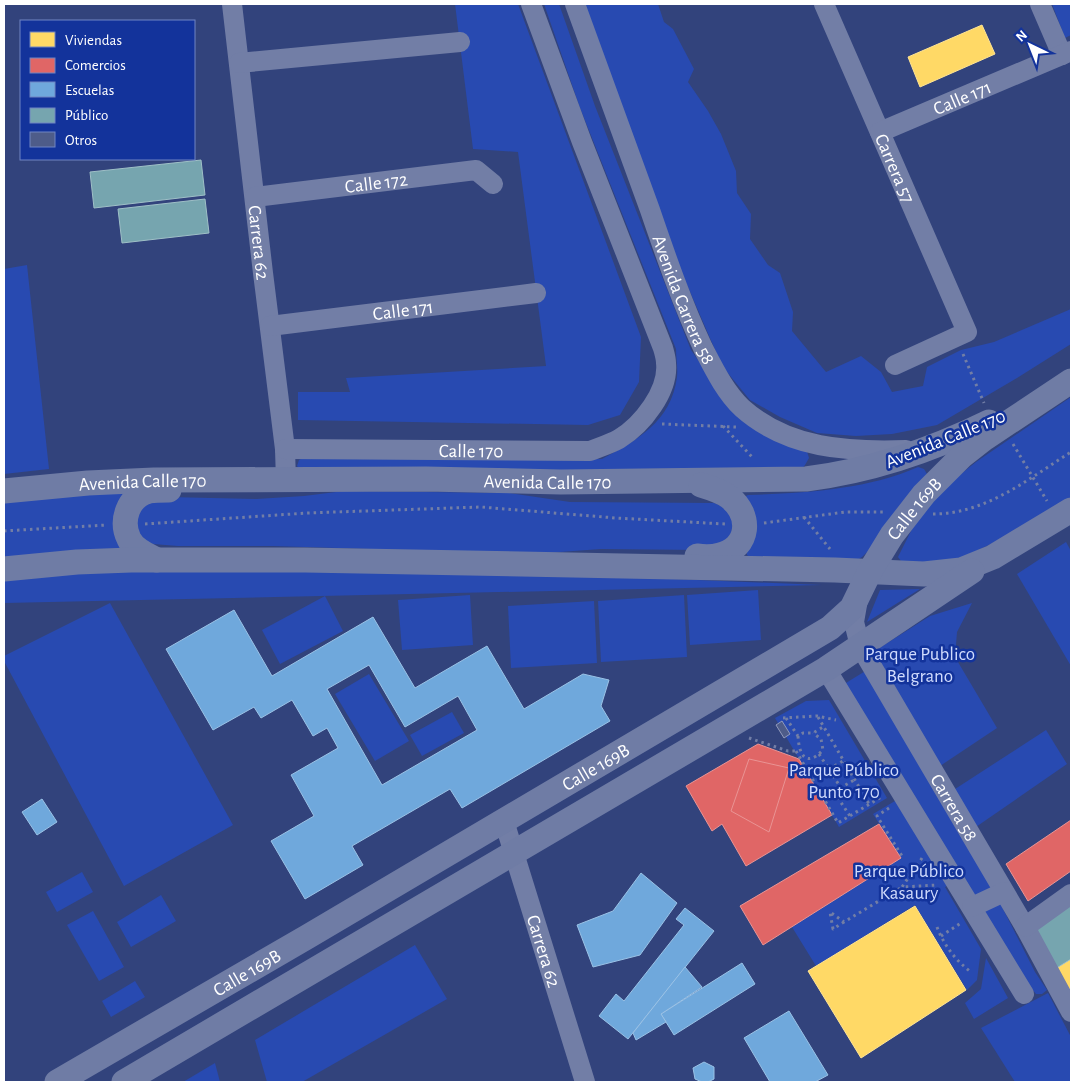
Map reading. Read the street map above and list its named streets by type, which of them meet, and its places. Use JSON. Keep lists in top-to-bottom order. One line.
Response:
{"streets":{"main road":["Avenida Calle 170","Calle 169B"],"street":["Calle 171","Carrera 57","Calle 172","Carrera 62","Avenida Carrera 58","Calle 170","Carrera 58"]},"crossings":[["Calle 171","Carrera 57"],["Calle 171","Carrera 62"],["Calle 172","Carrera 62"],["Carrera 62","Avenida Calle 170"],["Carrera 62","Calle 170"],["Carrera 62","Calle 169B"],["Avenida Carrera 58","Avenida Calle 170"],["Avenida Carrera 58","Calle 170"],["Avenida Calle 170","Calle 169B"],["Calle 169B","Carrera 58"]],"parks":["Parque Publico Belgrano","Parque Público Punto 170","Parque Público Kasaury"],"legend":["Viviendas","Comercios","Escuelas","Público","Otros"],"north":"top left"}
